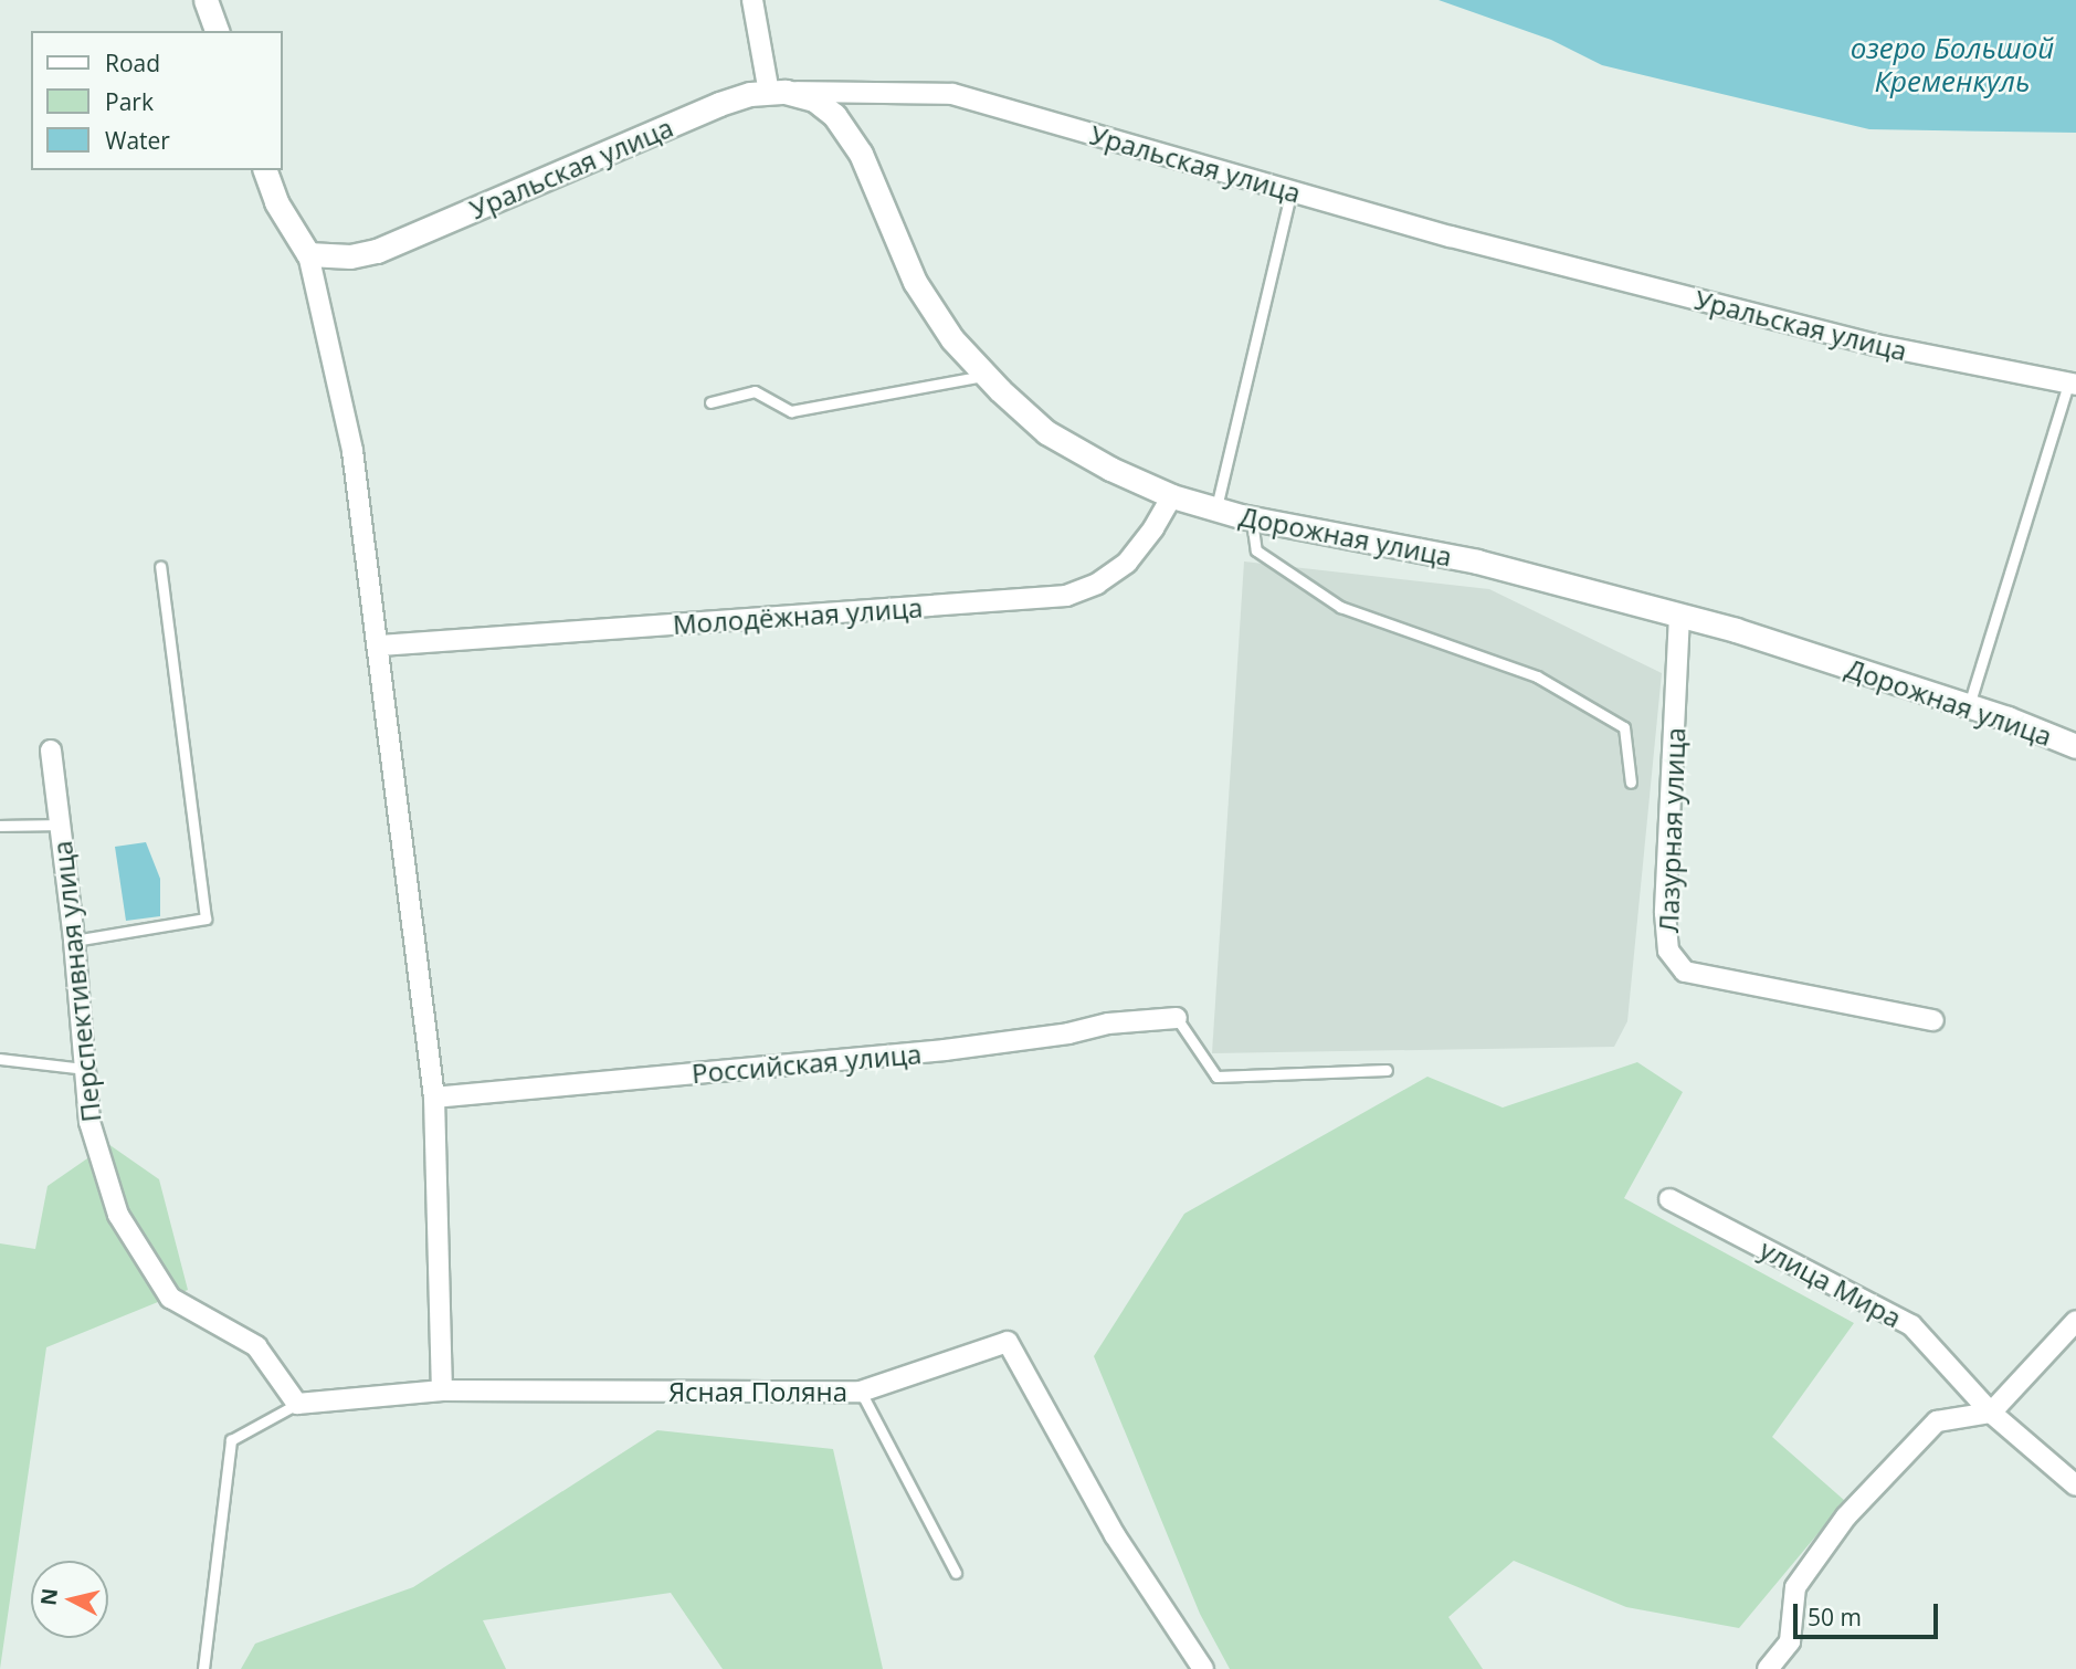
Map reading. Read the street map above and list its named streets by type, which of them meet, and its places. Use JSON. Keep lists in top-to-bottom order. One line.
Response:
{"streets":{"street":["Уральская улица","Дорожная улица","Молодёжная улица","Лазурная улица","Перспективная улица","Российская улица","улица Мира","Ясная Поляна"]},"crossings":[["Уральская улица","Дорожная улица"],["Дорожная улица","Молодёжная улица"],["Дорожная улица","Лазурная улица"]],"water":["озеро Большой Кременкуль"],"legend":["Road","Park","Water"],"scale_bar":"50 m","north":"left"}
